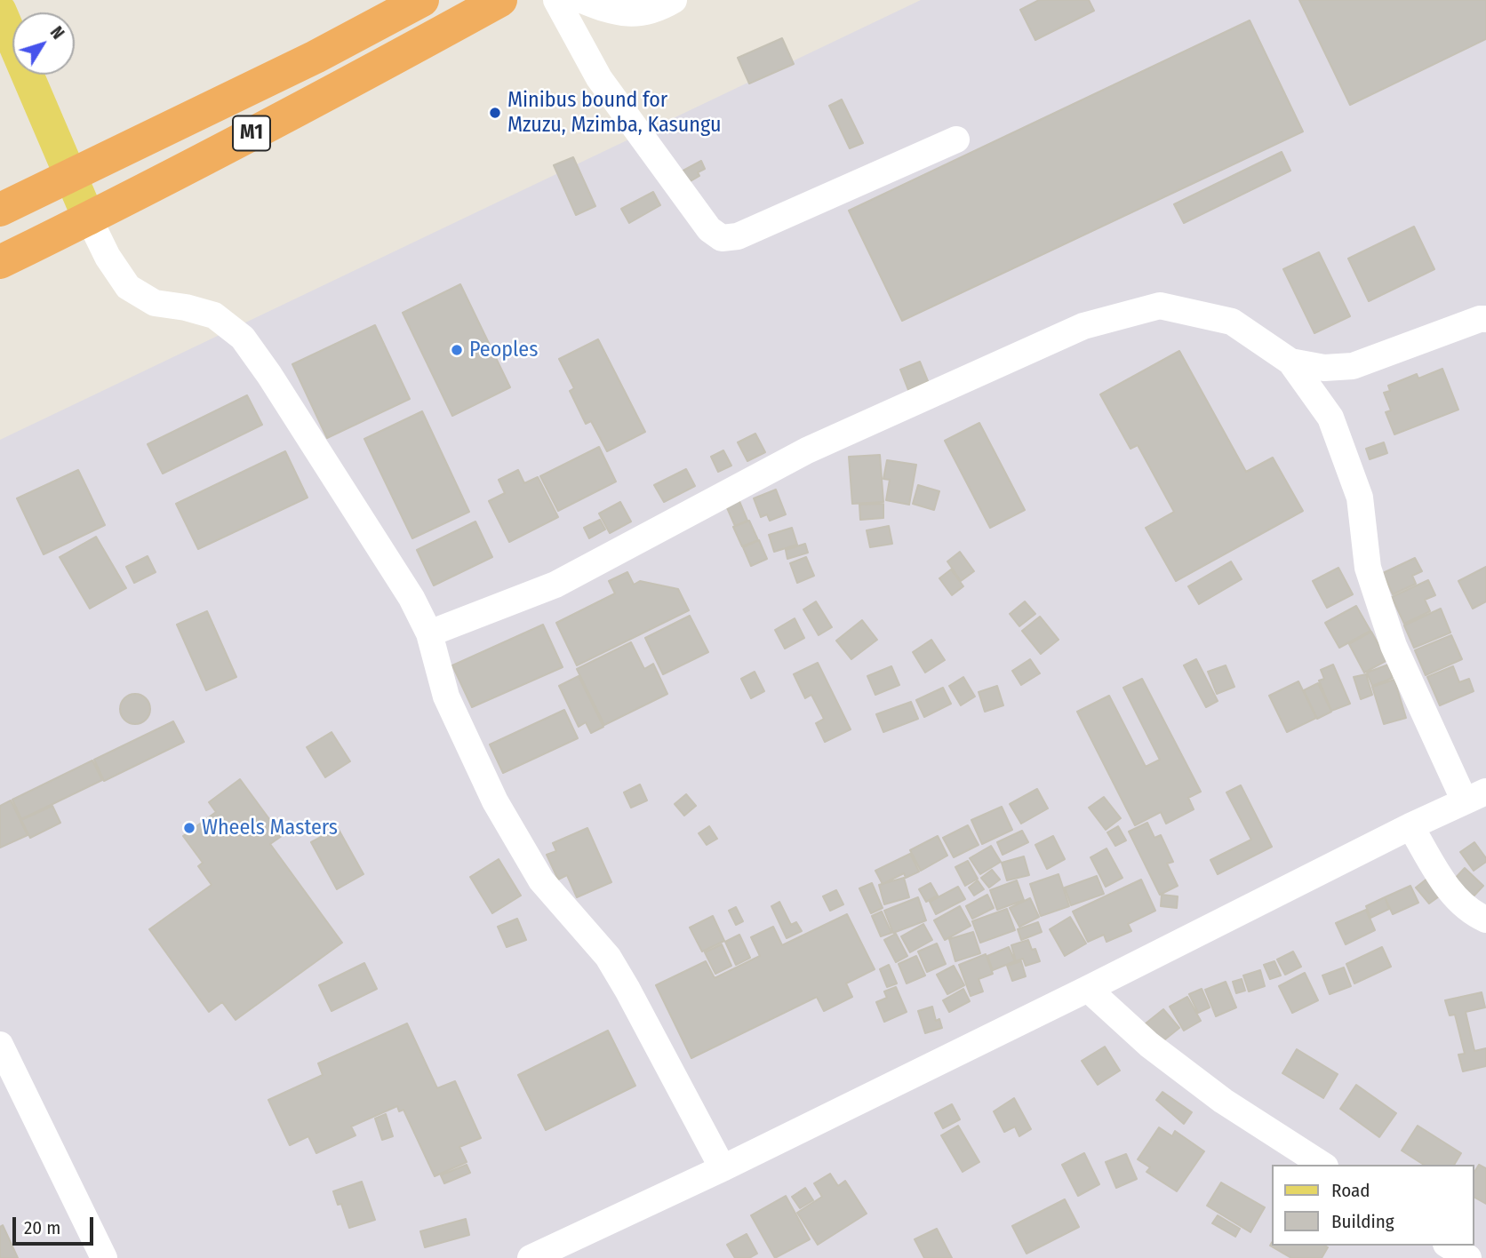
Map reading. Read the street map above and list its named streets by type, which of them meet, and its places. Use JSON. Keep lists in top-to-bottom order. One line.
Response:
{"streets":{"highway":["M1"]},"places":["Minibus bound for Mzuzu, Mzimba, Kasungu","Peoples","Wheels Masters"],"legend":["Road","Building"],"scale_bar":"20 m","north":"top right"}
